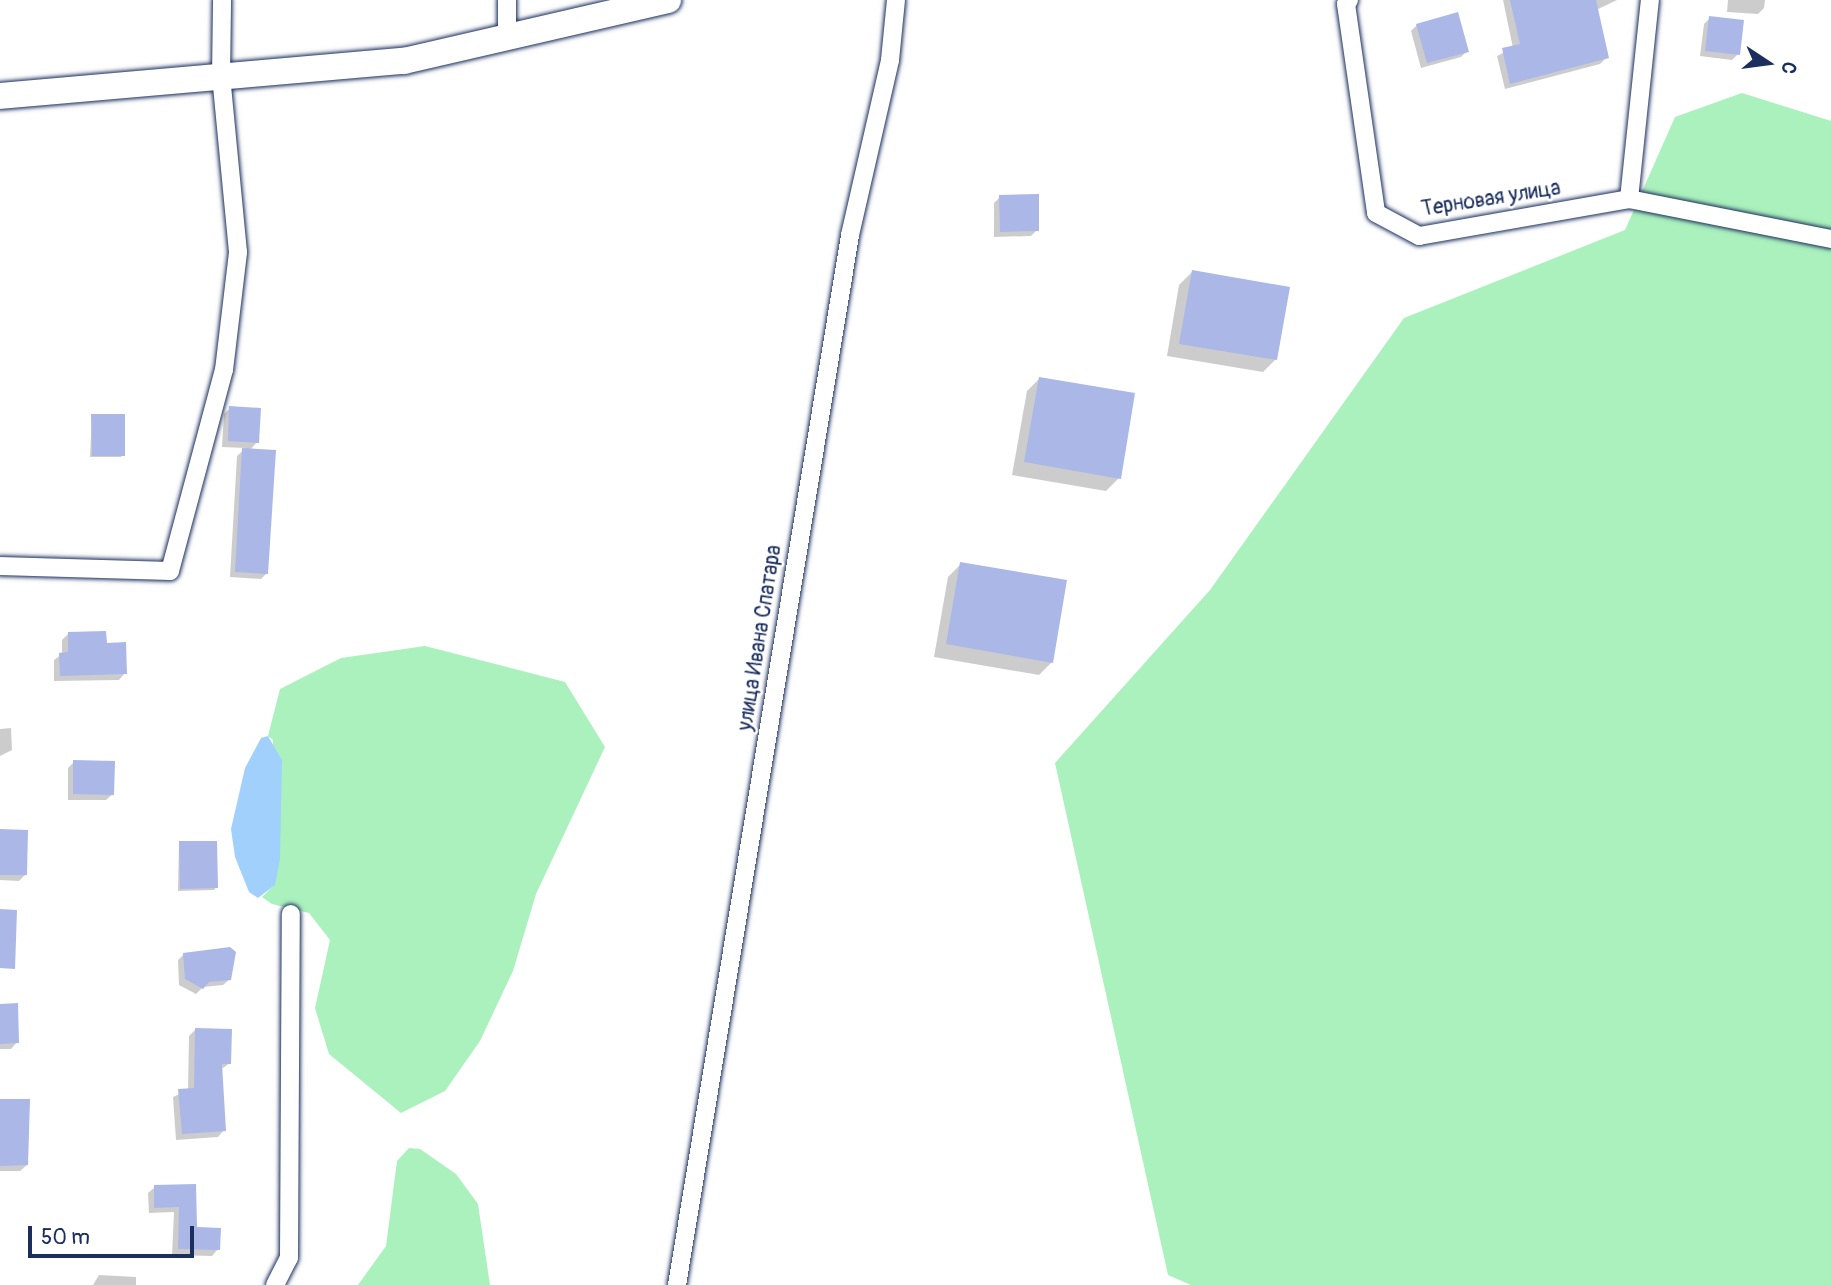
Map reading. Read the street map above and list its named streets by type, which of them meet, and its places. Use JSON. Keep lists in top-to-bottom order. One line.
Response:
{"streets":{"street":["Терновая улица","улица Ивана Спатара"]},"scale_bar":"50 m","north":"right"}
